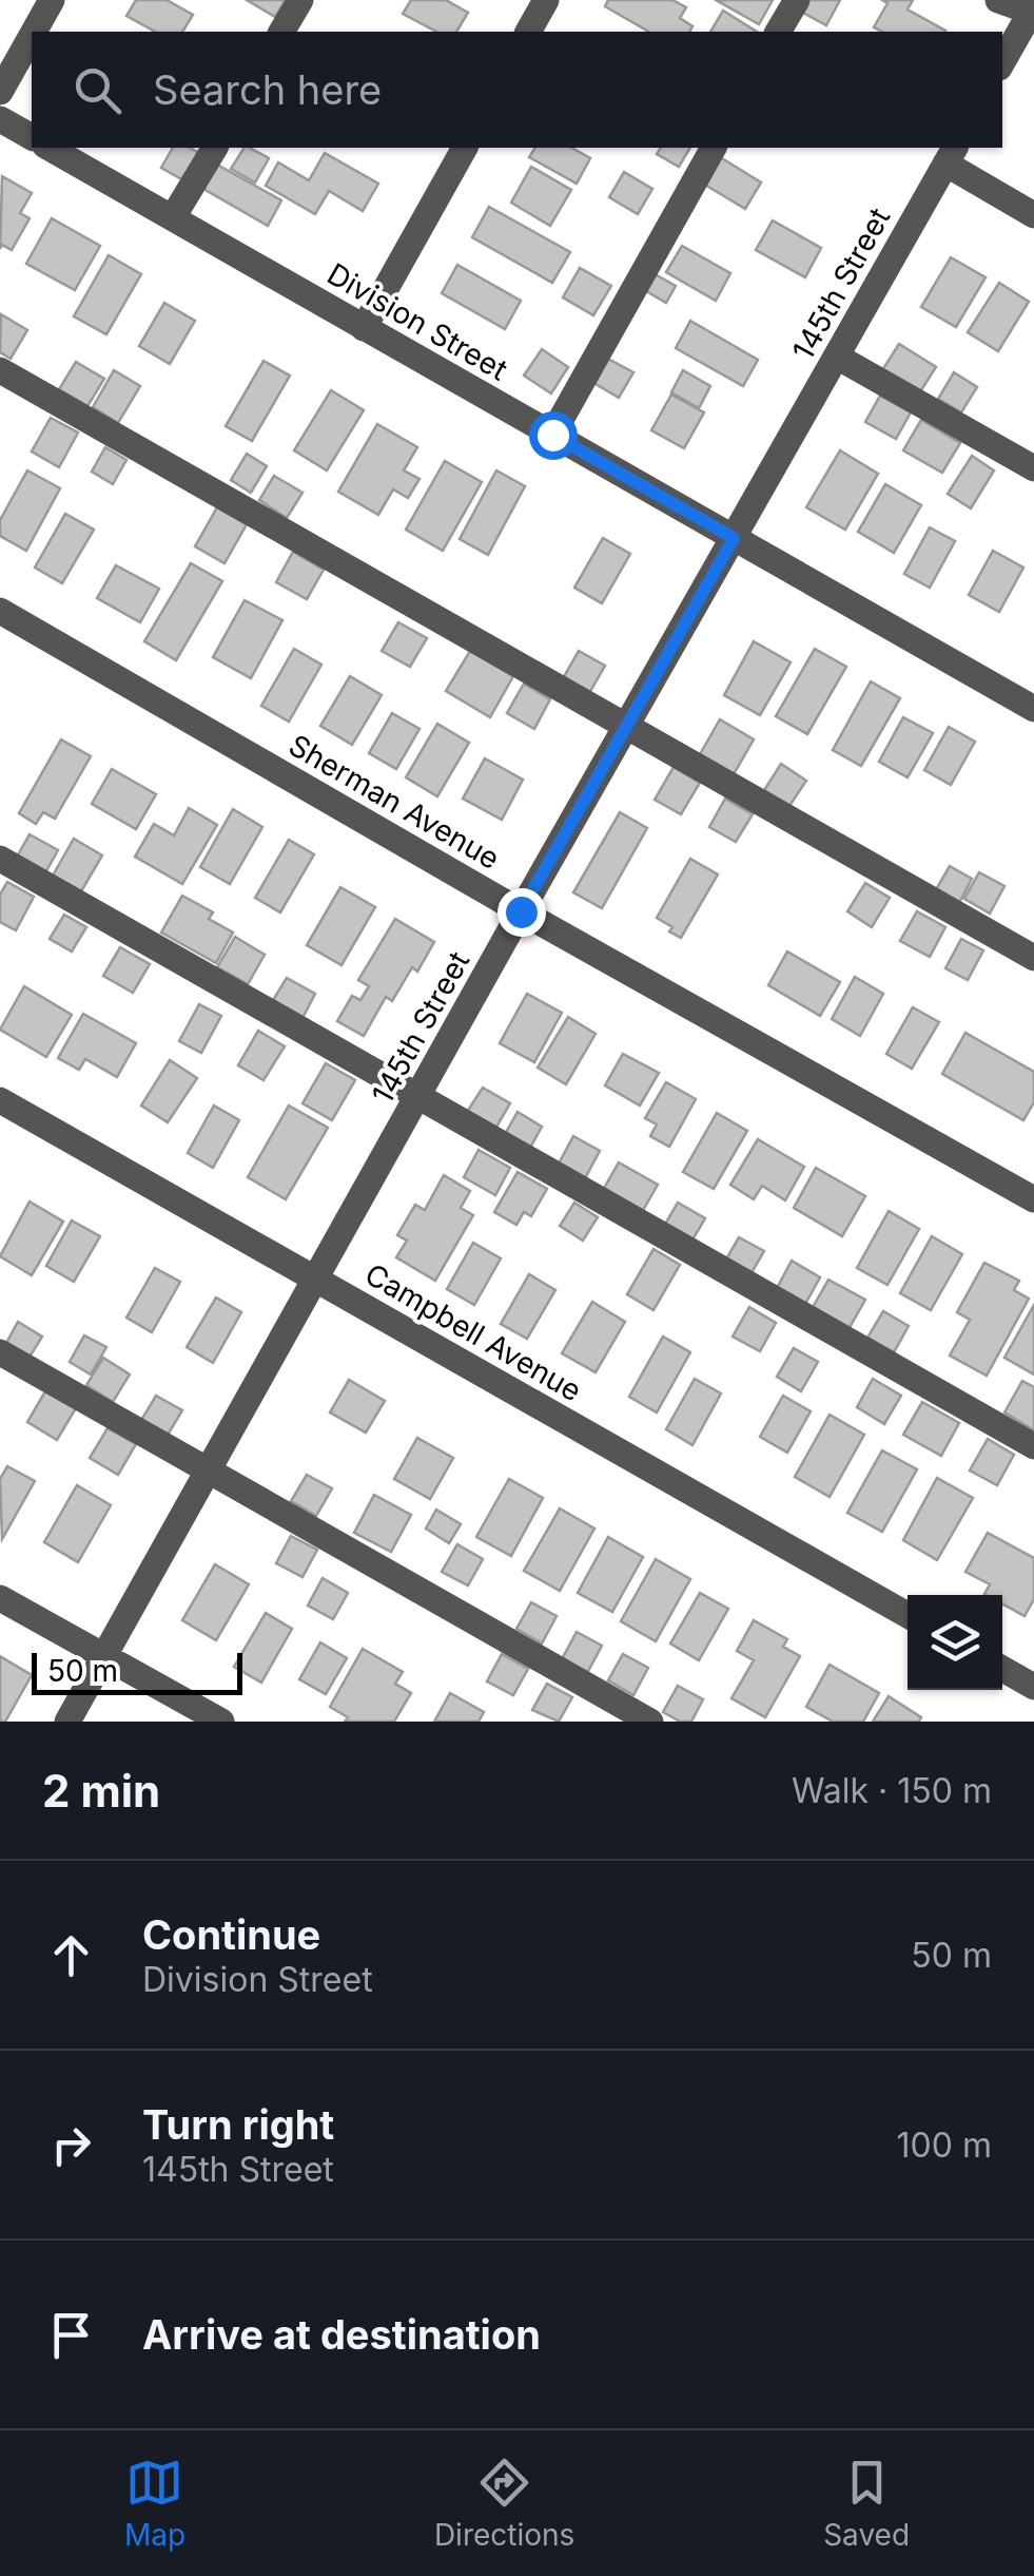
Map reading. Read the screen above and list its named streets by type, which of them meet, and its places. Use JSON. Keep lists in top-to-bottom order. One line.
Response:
{"streets":{"street":["145th Street","Division Street","Sherman Avenue","Campbell Avenue"]},"crossings":[["145th Street","Division Street"],["145th Street","Sherman Avenue"],["145th Street","Campbell Avenue"]],"scale_bar":"50 m","page":{"search":"Search here","scale":"50 m","heading":["2 min","Walk · 150 m"],"list":[["Continue","Division Street","50 m"],["Turn right","145th Street","100 m"],"Arrive at destination"],"nav":["Map","Directions","Saved"]}}
